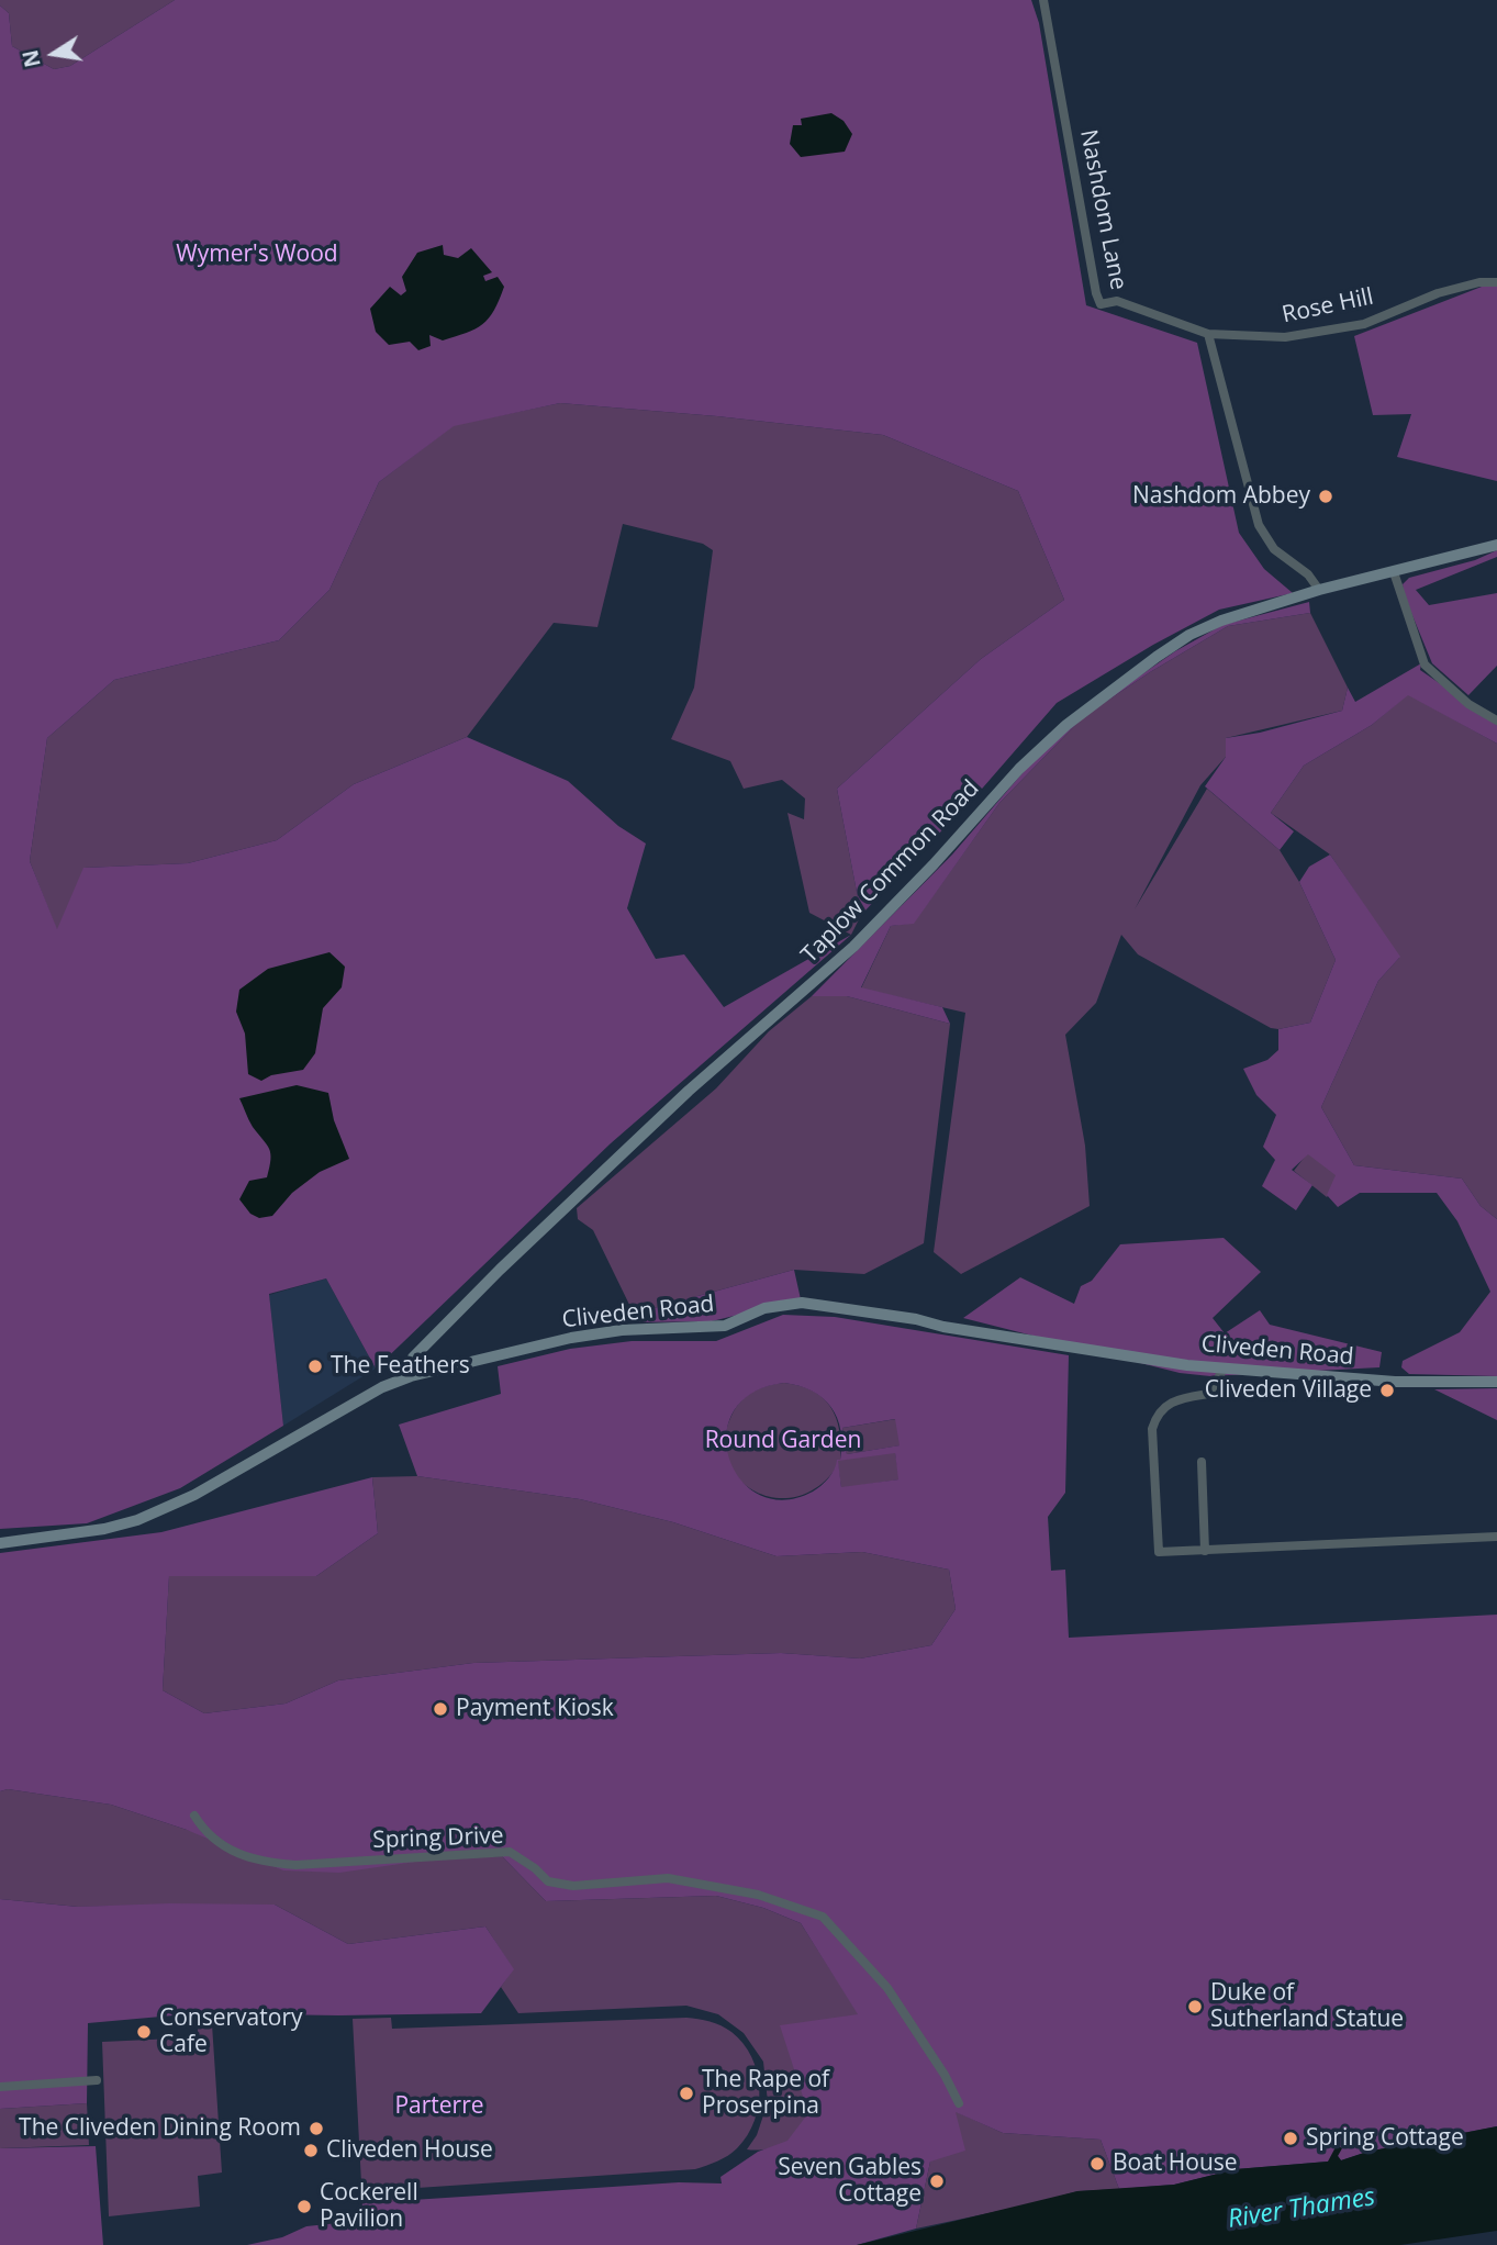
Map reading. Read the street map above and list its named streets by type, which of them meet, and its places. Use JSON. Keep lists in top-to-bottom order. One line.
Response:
{"streets":{"street":["Nashdom Lane","Rose Hill","Taplow Common Road","Cliveden Road","Spring Drive"]},"crossings":[["Nashdom Lane","Rose Hill"],["Taplow Common Road","Cliveden Road"]],"water":["River Thames"],"parks":["Wymer's Wood","Round Garden","Parterre"],"places":["Nashdom Abbey","The Feathers","Cliveden Village","Payment Kiosk","Duke of Sutherland Statue","Conservatory Cafe","The Rape of Proserpina","The Cliveden Dining Room","Spring Cottage","Cliveden House","Boat House","Seven Gables Cottage","Cockerell Pavilion"],"north":"left"}
